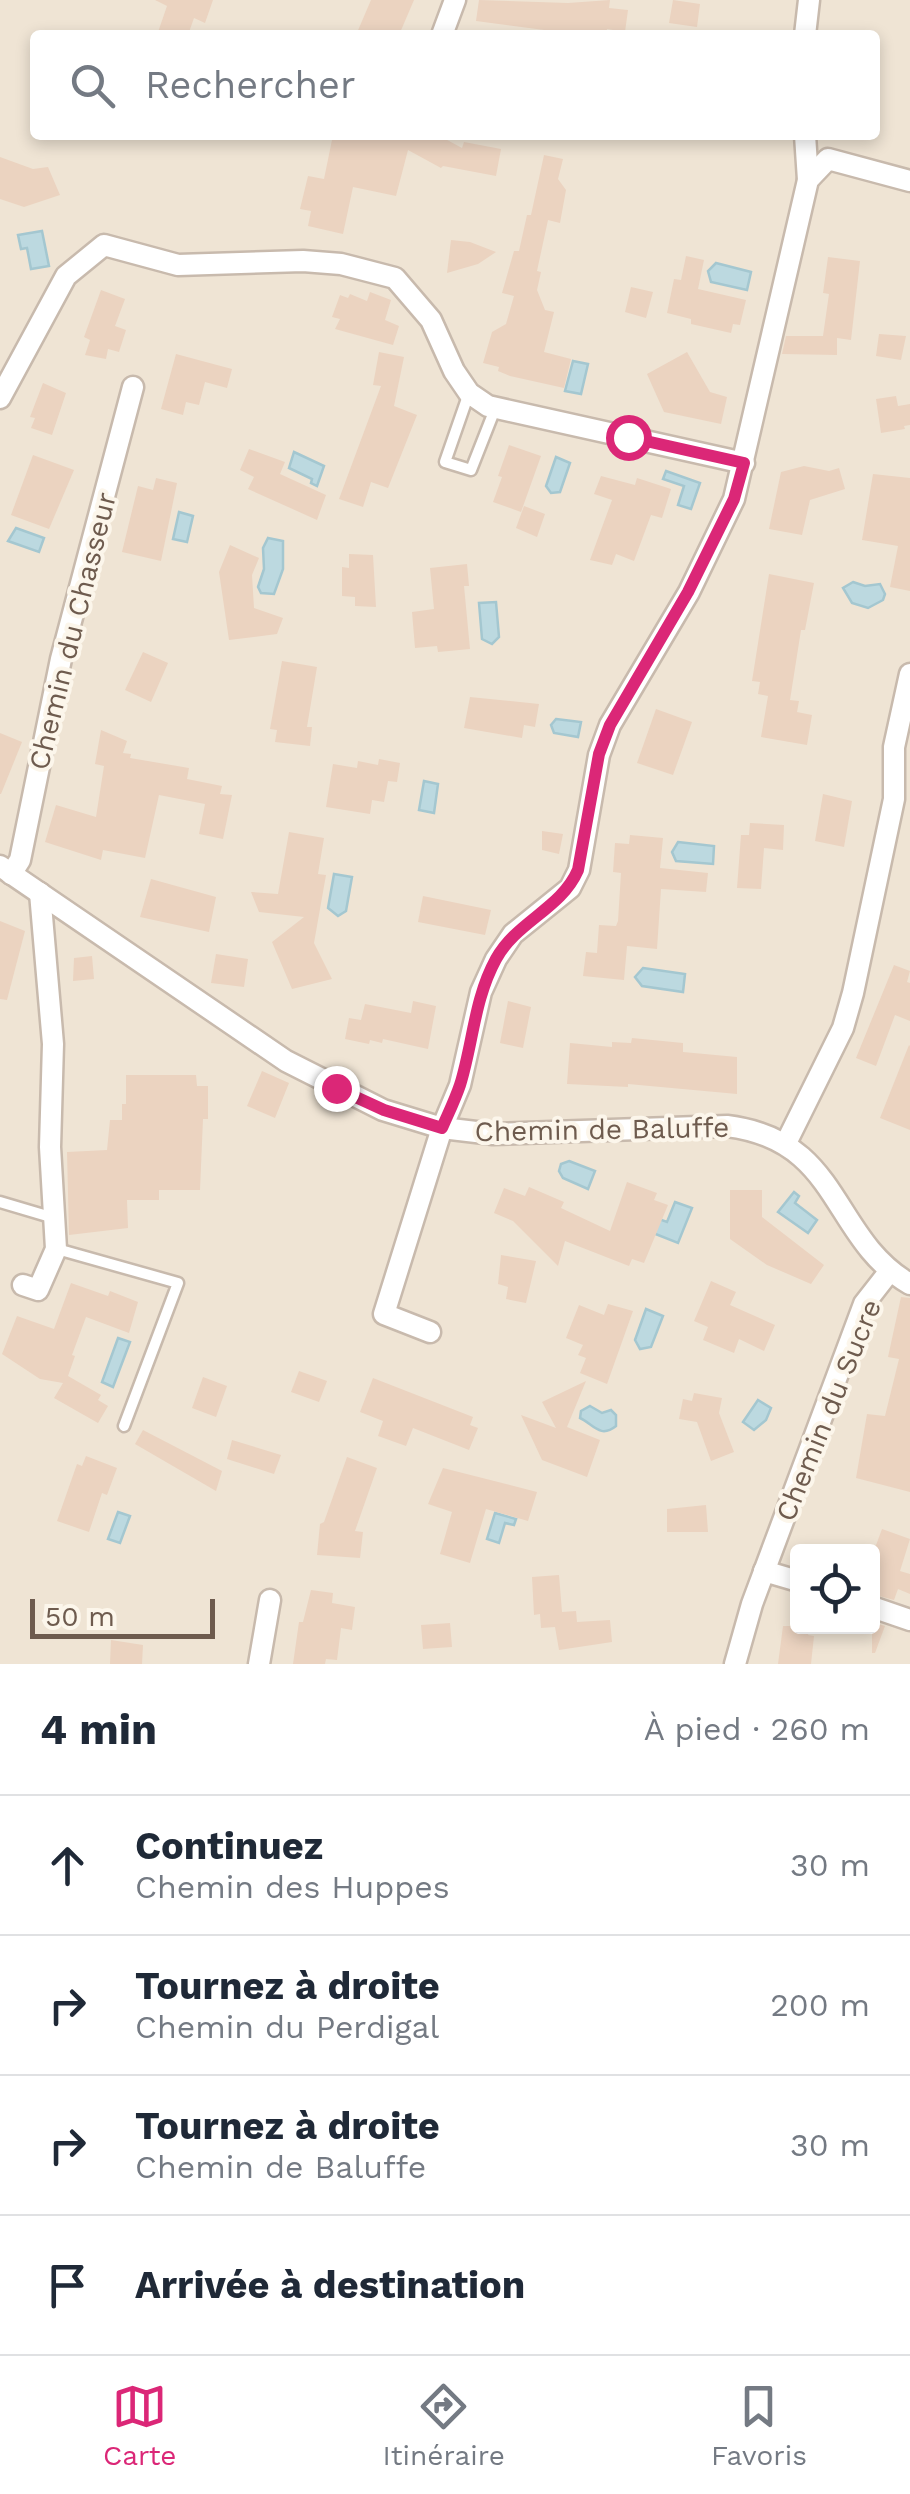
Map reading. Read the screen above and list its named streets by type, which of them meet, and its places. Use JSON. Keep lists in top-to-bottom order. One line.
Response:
{"streets":{"street":["Chemin du Chasseur","Chemin de Baluffe","Chemin du Sucre"]},"crossings":[["Chemin du Chasseur","Chemin de Baluffe"],["Chemin de Baluffe","Chemin du Sucre"]],"scale_bar":"50 m","page":{"search":"Rechercher","scale":"50 m","heading":["4 min","À pied · 260 m"],"list":[["Continuez","Chemin des Huppes","30 m"],["Tournez à droite","Chemin du Perdigal","200 m"],["Tournez à droite","Chemin de Baluffe","30 m"],"Arrivée à destination"],"nav":["Carte","Itinéraire","Favoris"]}}
